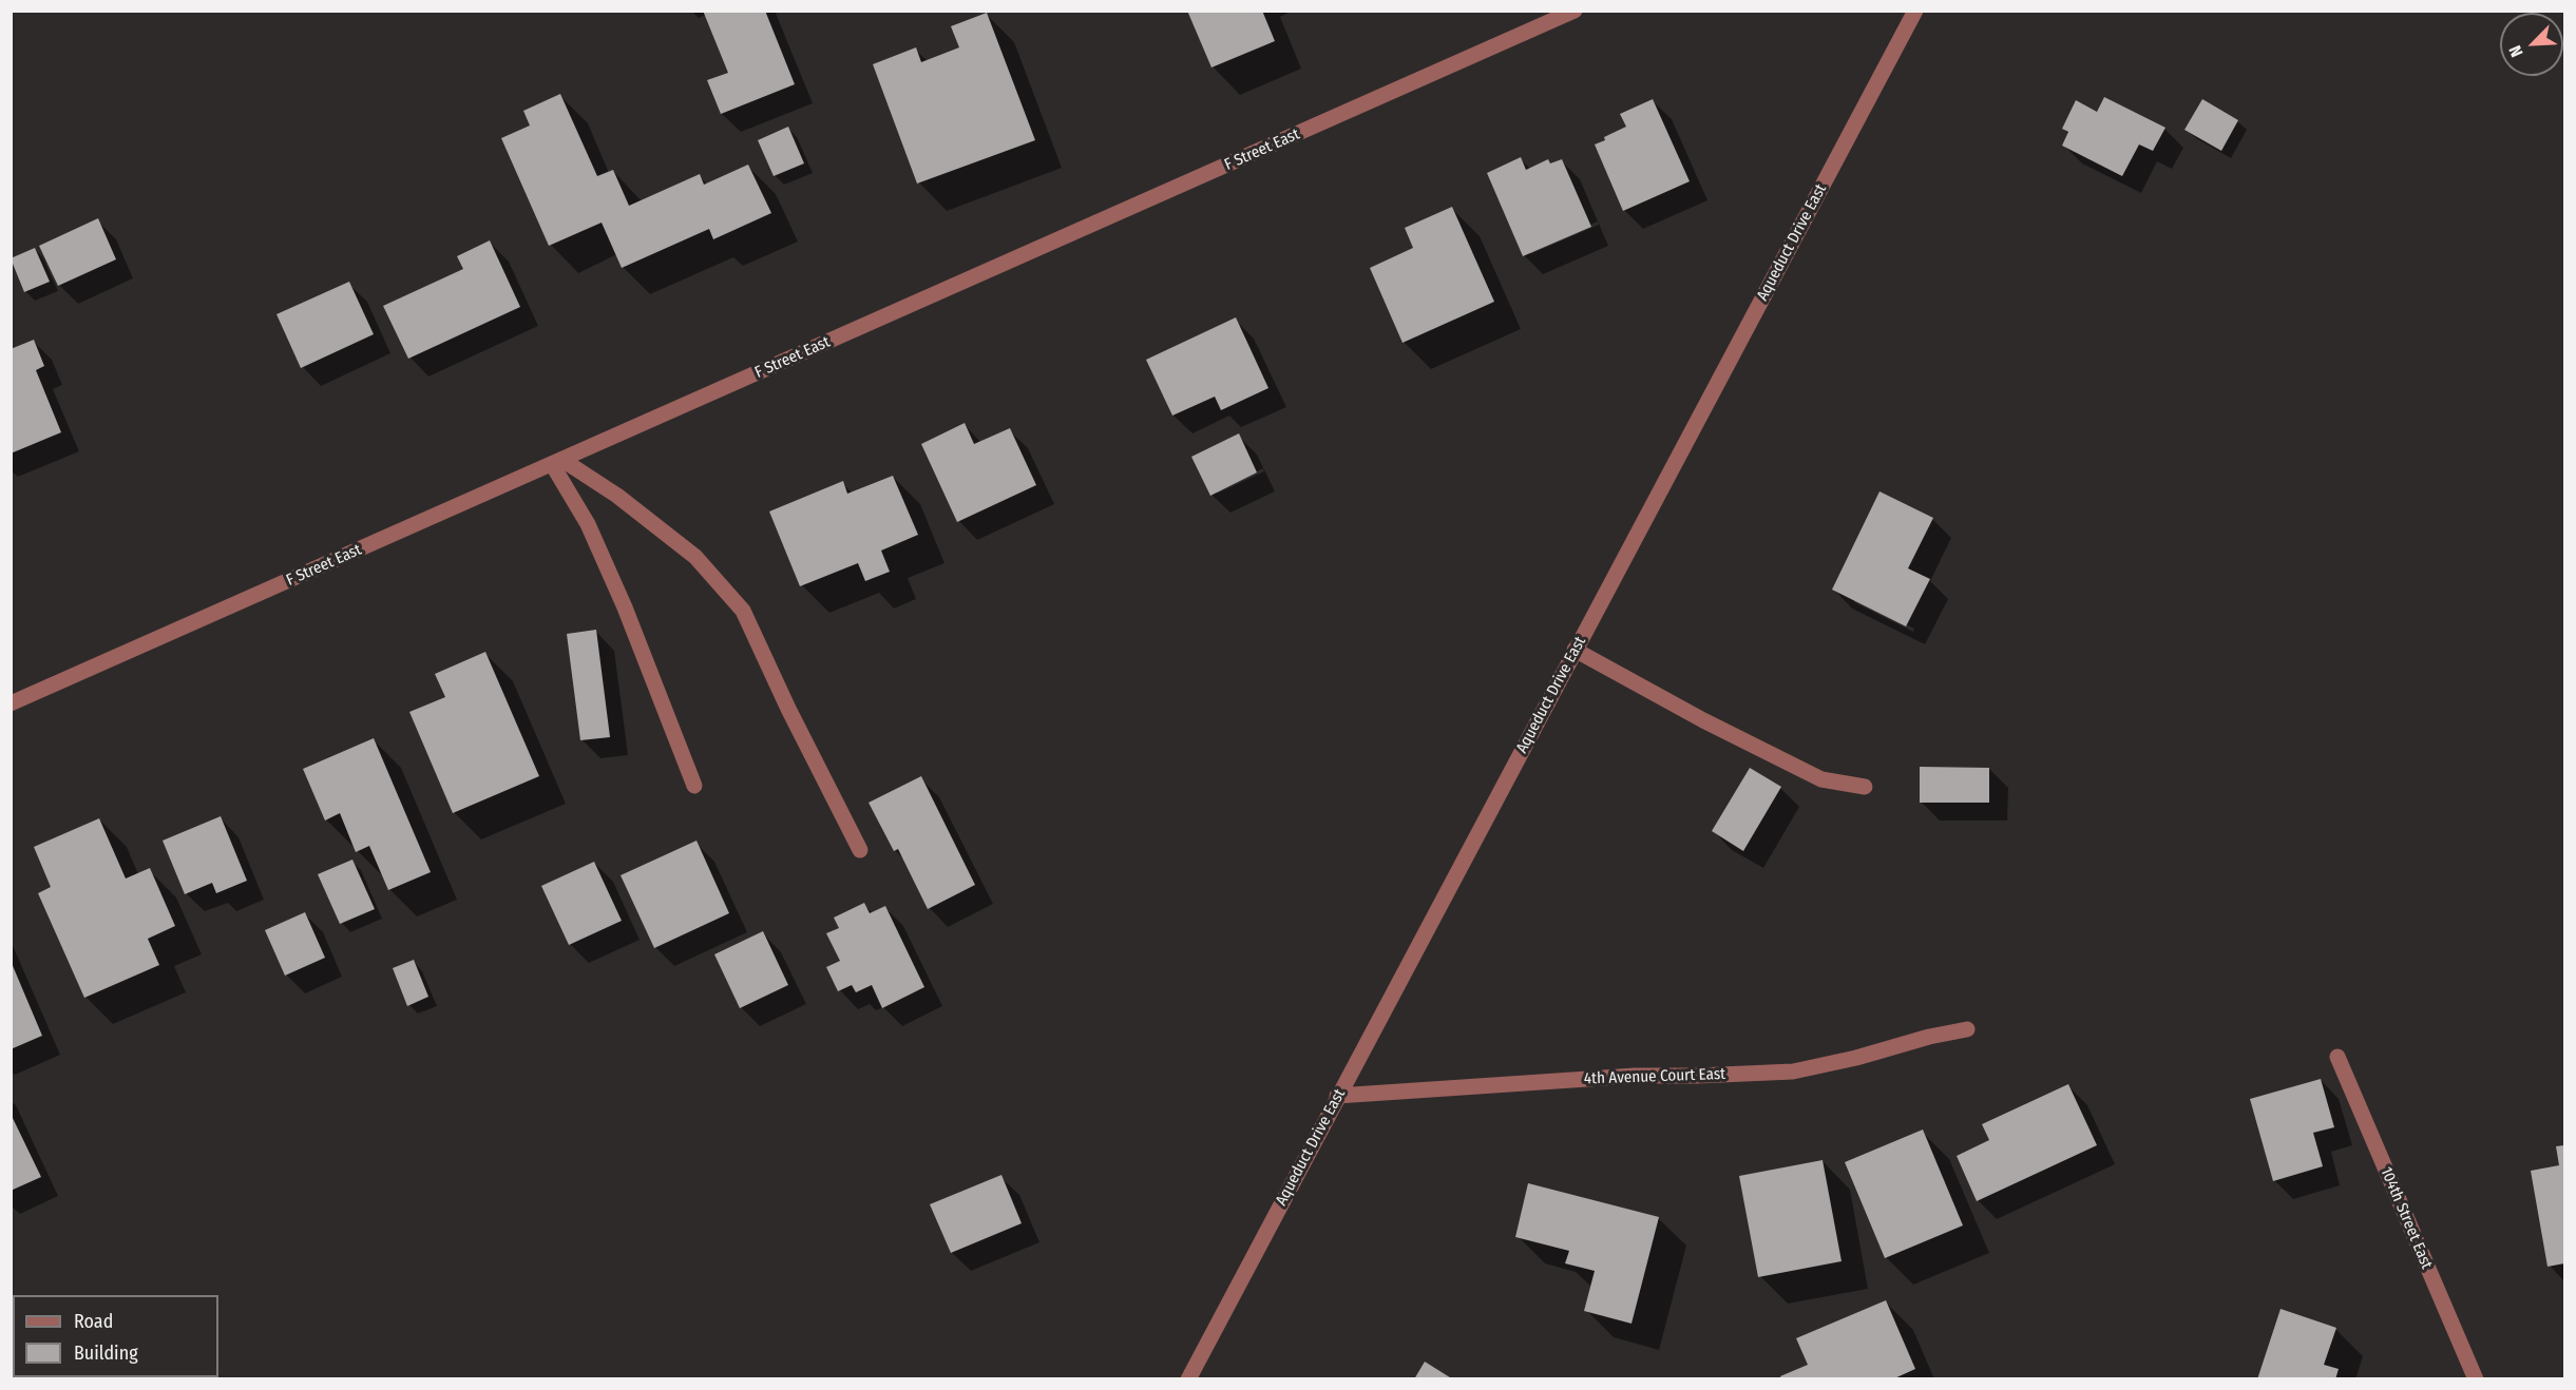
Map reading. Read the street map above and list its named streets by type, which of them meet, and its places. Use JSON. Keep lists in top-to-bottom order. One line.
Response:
{"streets":{"street":["F Street East","Aqueduct Drive East","4th Avenue Court East","104th Street East"]},"crossings":[["Aqueduct Drive East","4th Avenue Court East"]],"legend":["Road","Building"],"north":"bottom left"}
